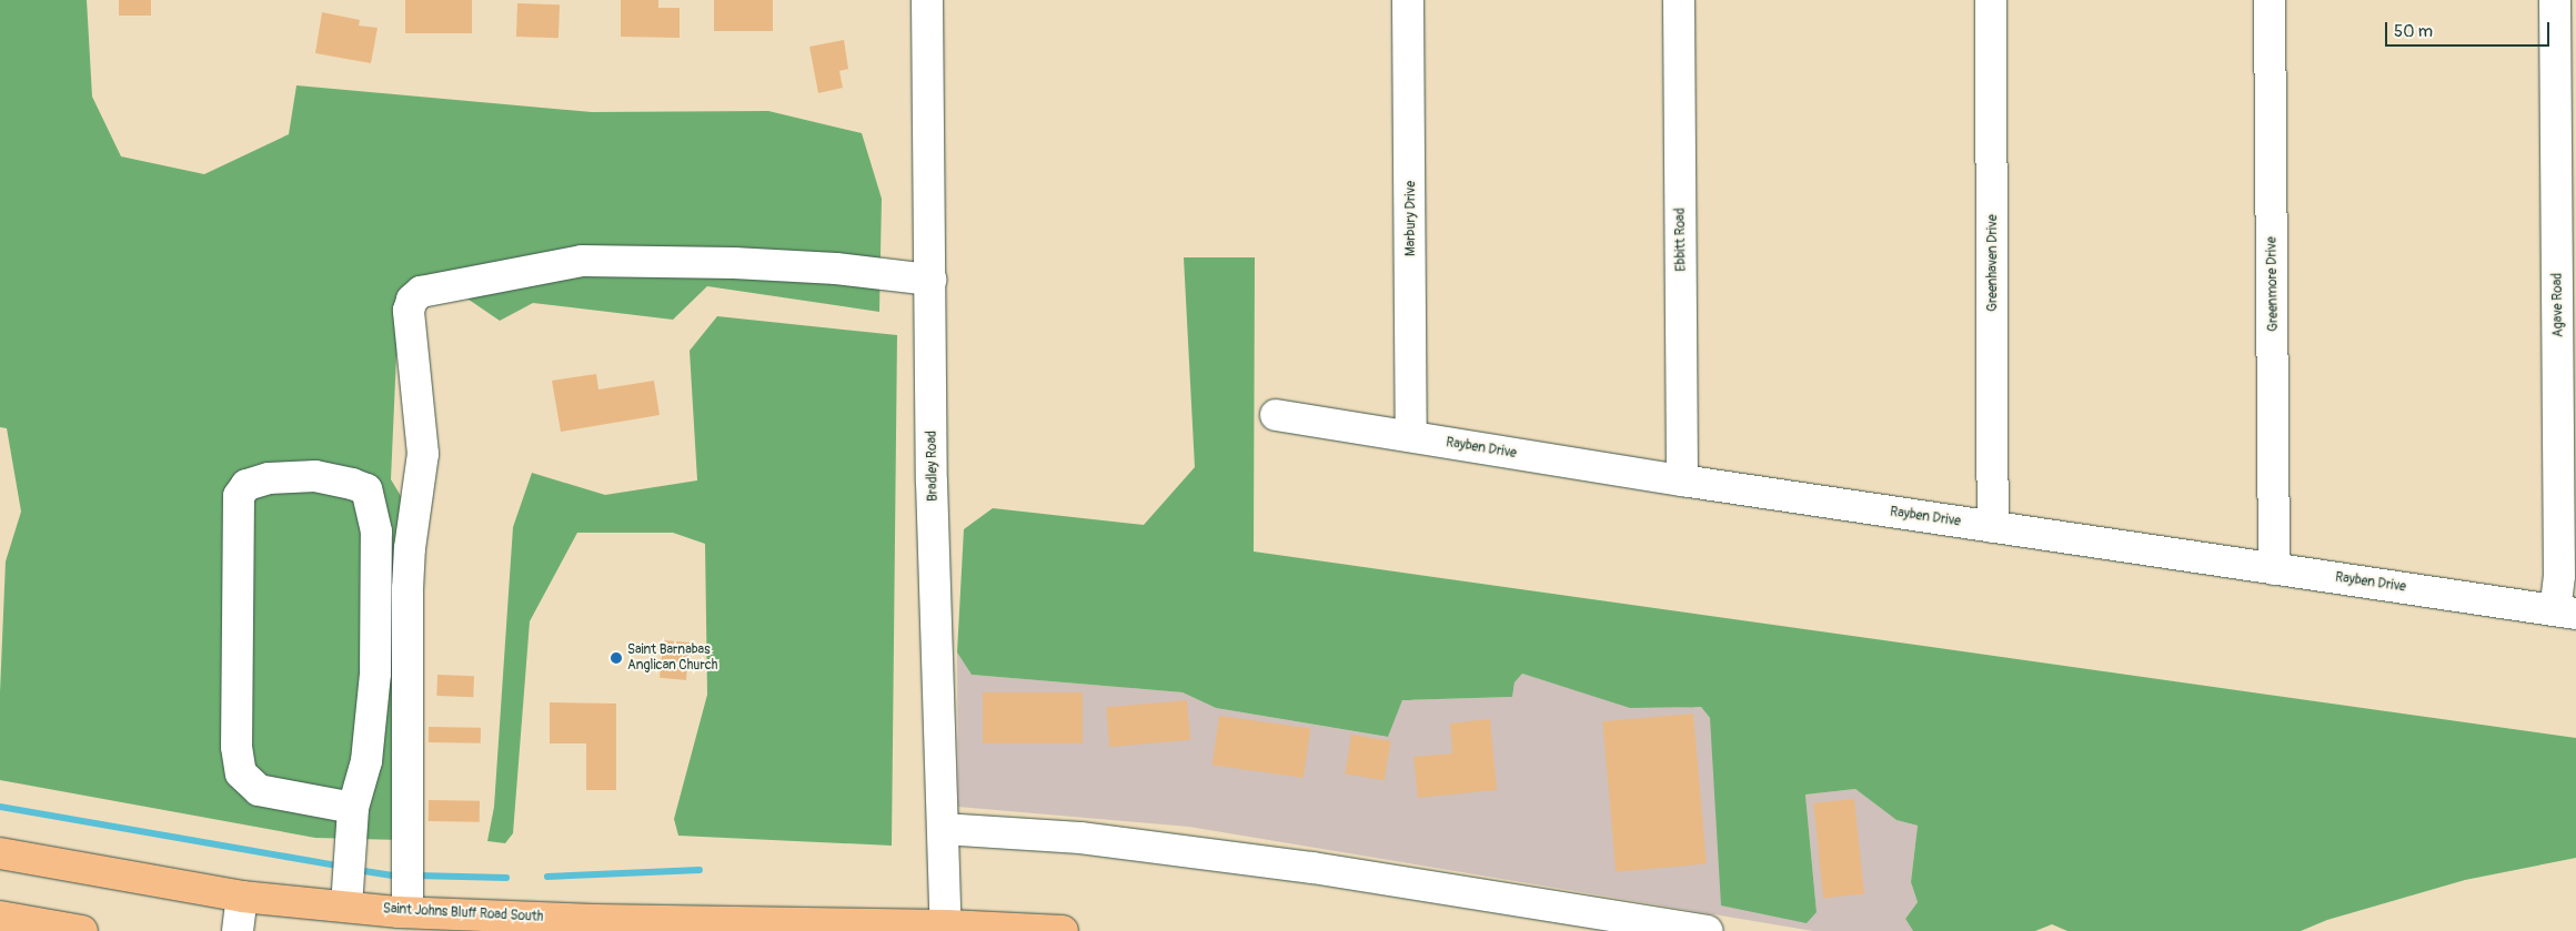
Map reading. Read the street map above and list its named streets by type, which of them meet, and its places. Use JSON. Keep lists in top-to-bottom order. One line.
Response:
{"streets":{"main road":["Saint Johns Bluff Road South"],"street":["Marbury Drive","Ebbitt Road","Greenhaven Drive","Greenmore Drive","Agave Road","Rayben Drive","Bradley Road"]},"crossings":[["Marbury Drive","Rayben Drive"],["Ebbitt Road","Rayben Drive"],["Greenhaven Drive","Rayben Drive"],["Greenmore Drive","Rayben Drive"],["Agave Road","Rayben Drive"],["Bradley Road","Saint Johns Bluff Road South"]],"places":["Saint Barnabas Anglican Church"],"scale_bar":"50 m"}
